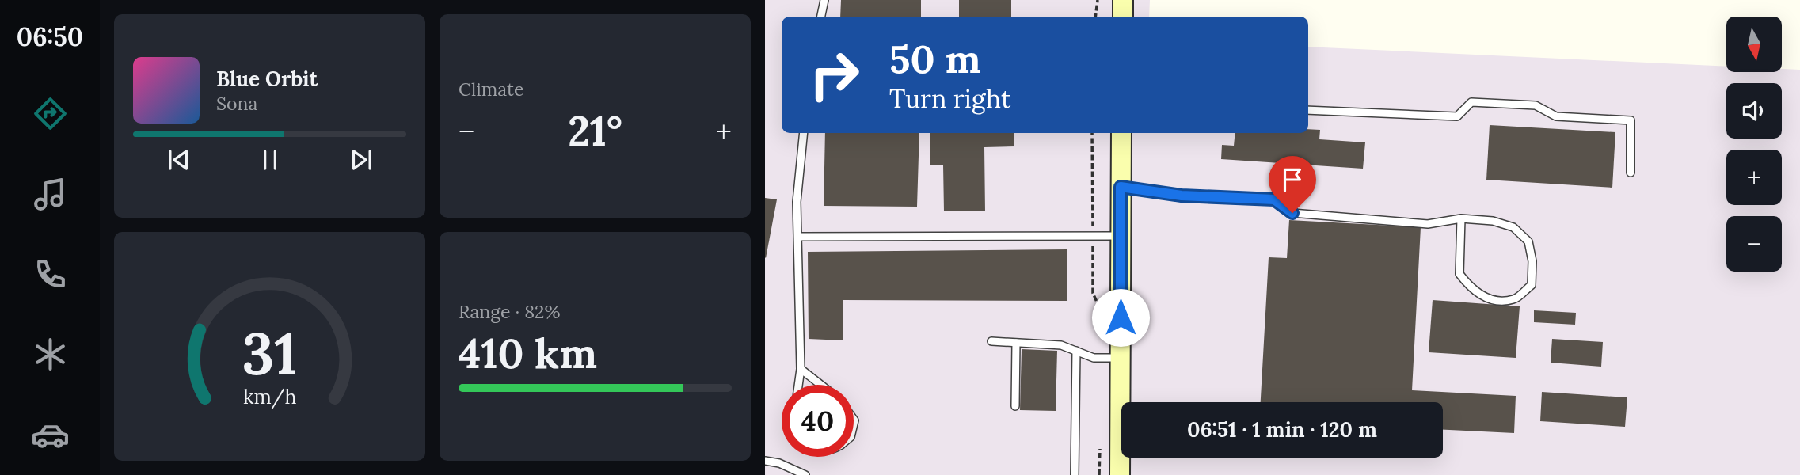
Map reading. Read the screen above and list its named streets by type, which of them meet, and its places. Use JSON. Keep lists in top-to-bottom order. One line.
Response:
{"north":"bottom","page":{"tabs":"06:50","tile":["Climate",["Range · 82%","410 km"]],"map_buttons":["+","−"],"turn":["50 m","Turn right"],"song":["Blue Orbit","Sona"],"heat":["−","21°","+"],"limit":"40","trip":"06:51 · 1 min · 120 m","gauge":["31","km/h"]}}
